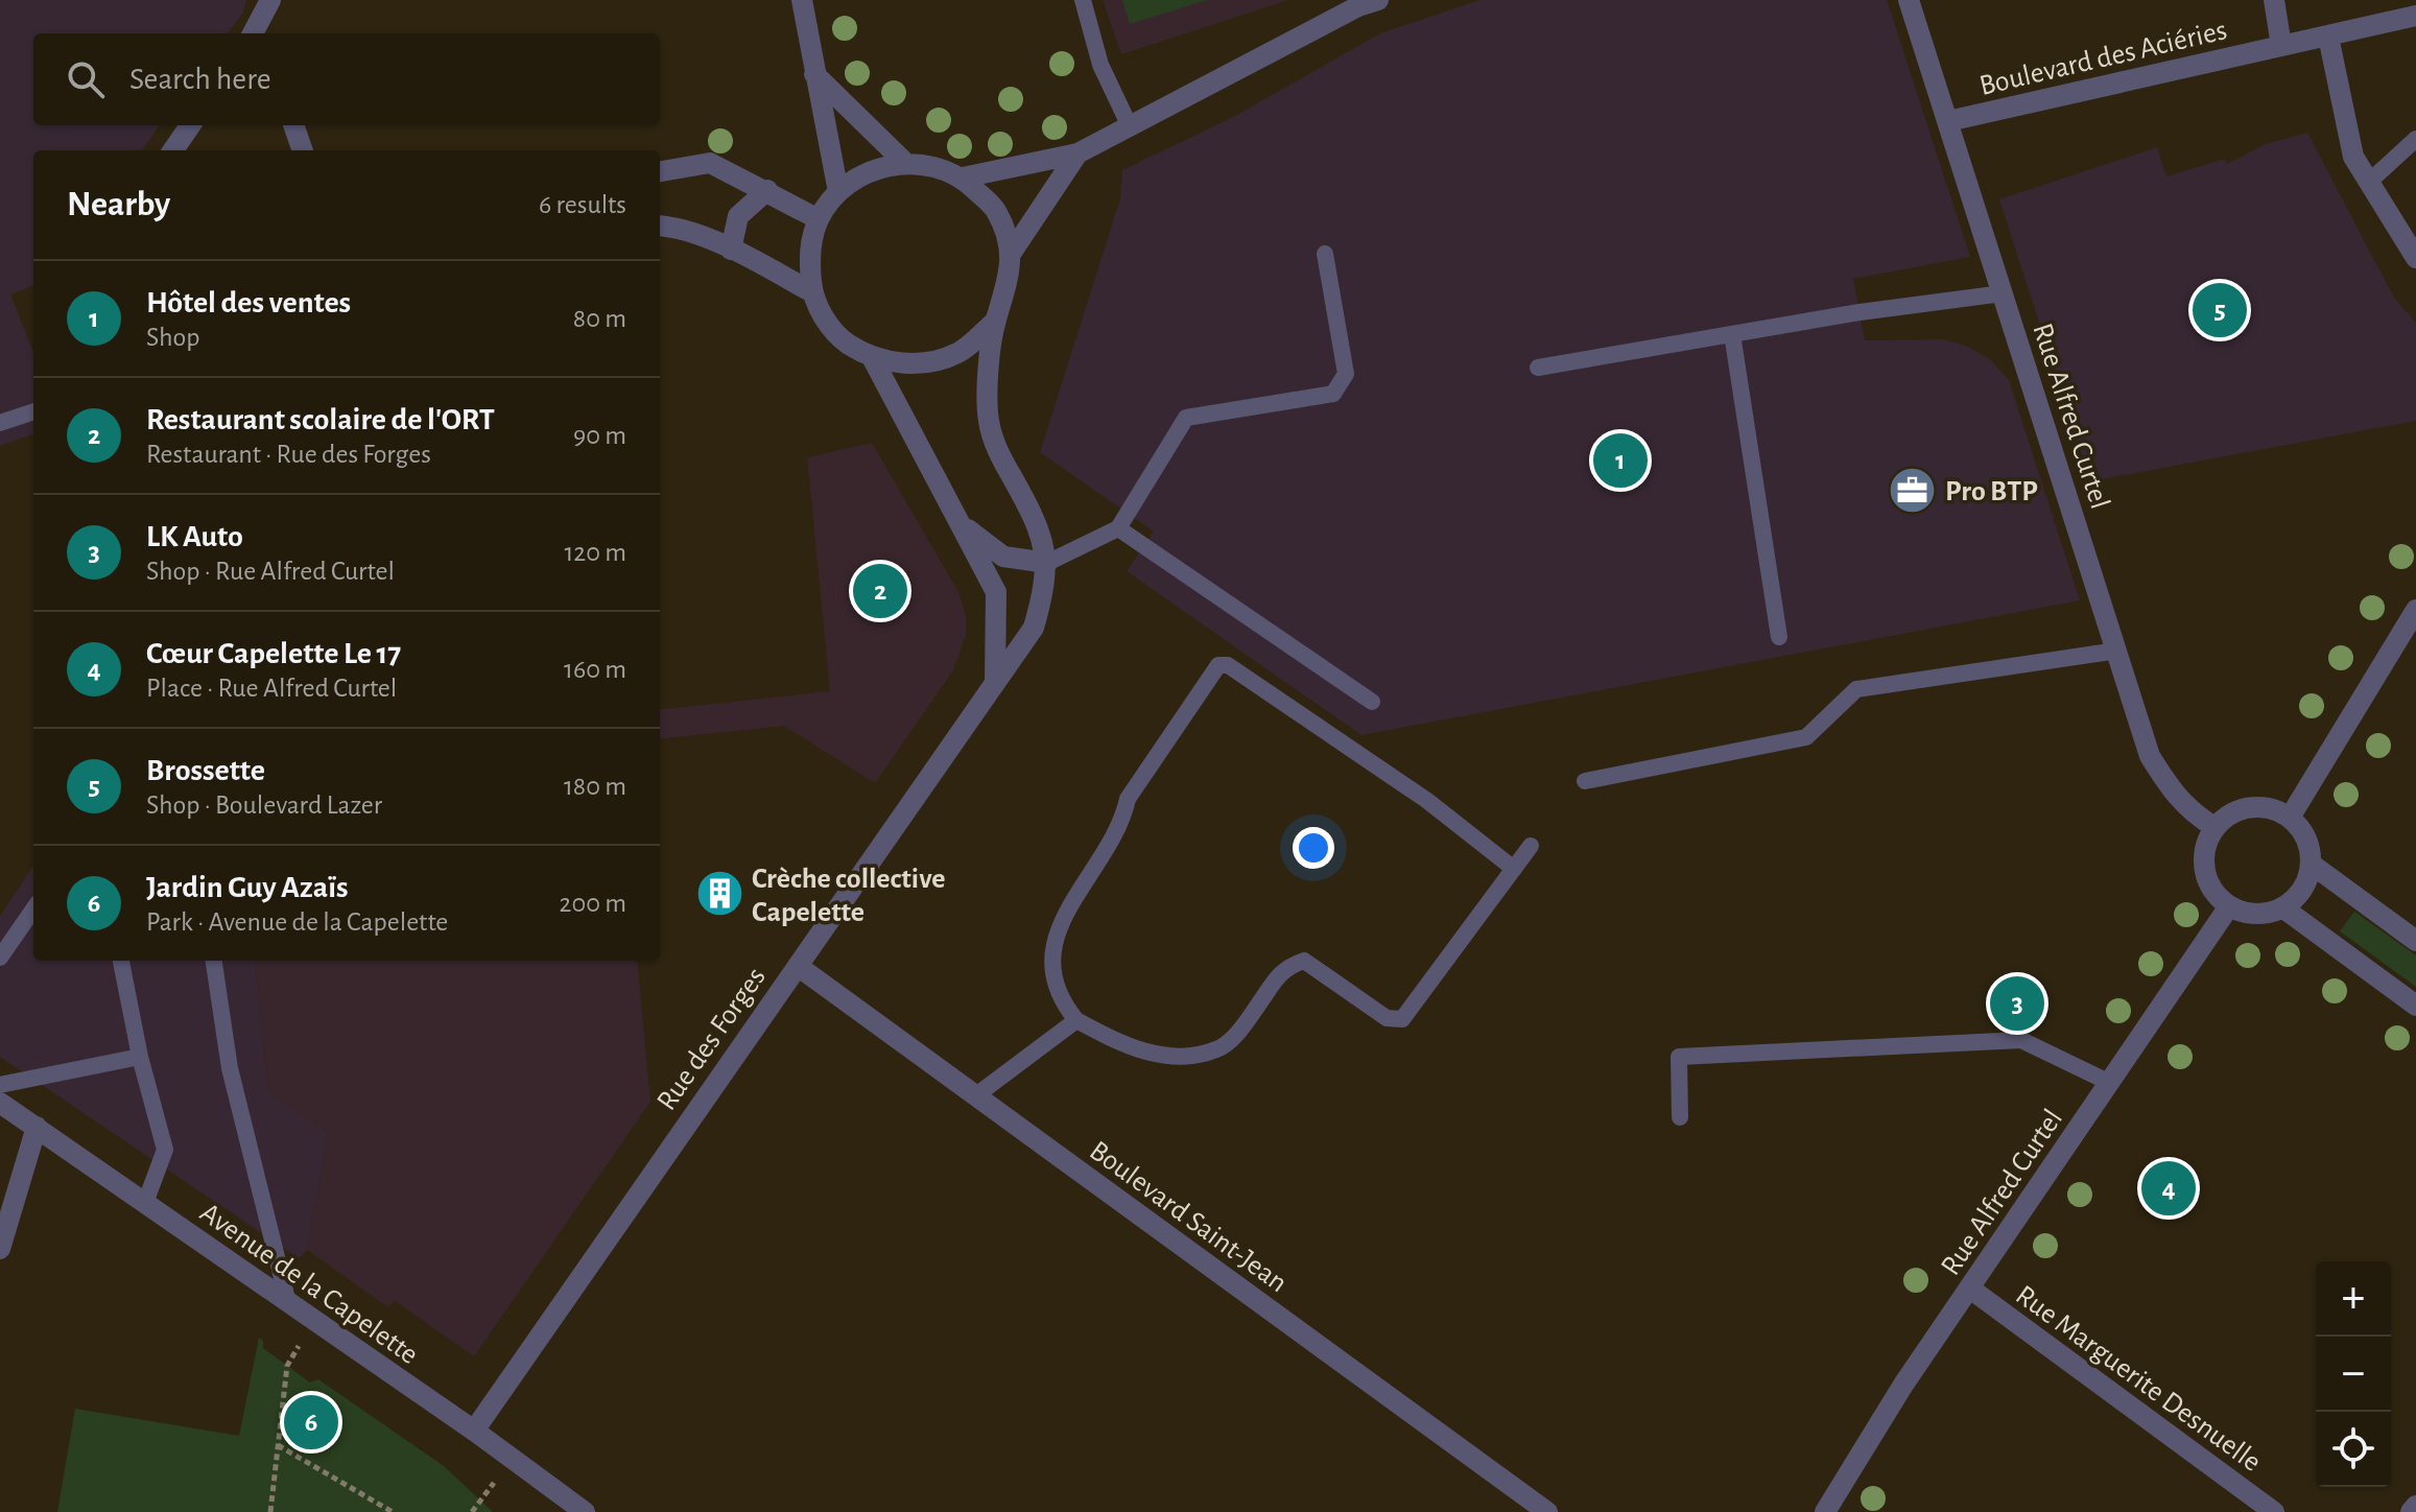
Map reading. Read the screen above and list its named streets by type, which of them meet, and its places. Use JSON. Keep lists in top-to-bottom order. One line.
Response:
{"streets":{"street":["Boulevard des Aciéries","Rue Alfred Curtel","Rue des Forges","Boulevard Saint-Jean","Avenue de la Capelette","Rue Marguerite Desnuelle"]},"crossings":[["Boulevard des Aciéries","Rue Alfred Curtel"],["Rue Alfred Curtel","Rue Marguerite Desnuelle"],["Rue des Forges","Boulevard Saint-Jean"],["Rue des Forges","Avenue de la Capelette"]],"places":{"office":["Pro BTP"],"building":["Crèche collective Capelette"]},"page":{"search":"Search here","heading":["Nearby","6 results"],"list":[{"mark":"1","name":"Hôtel des ventes","note":"Shop","value":"80 m"},{"mark":"2","name":"Restaurant scolaire de l'ORT","note":"Restaurant · Rue des Forges","value":"90 m"},{"mark":"3","name":"LK Auto","note":"Shop · Rue Alfred Curtel","value":"120 m"},{"mark":"4","name":"Cœur Capelette Le 17","note":"Place · Rue Alfred Curtel","value":"160 m"},{"mark":"5","name":"Brossette","note":"Shop · Boulevard Lazer","value":"180 m"},{"mark":"6","name":"Jardin Guy Azaïs","note":"Park · Avenue de la Capelette","value":"200 m"}],"pins":["5","1","2","3","4","6"],"map_buttons":["+","−"]}}
